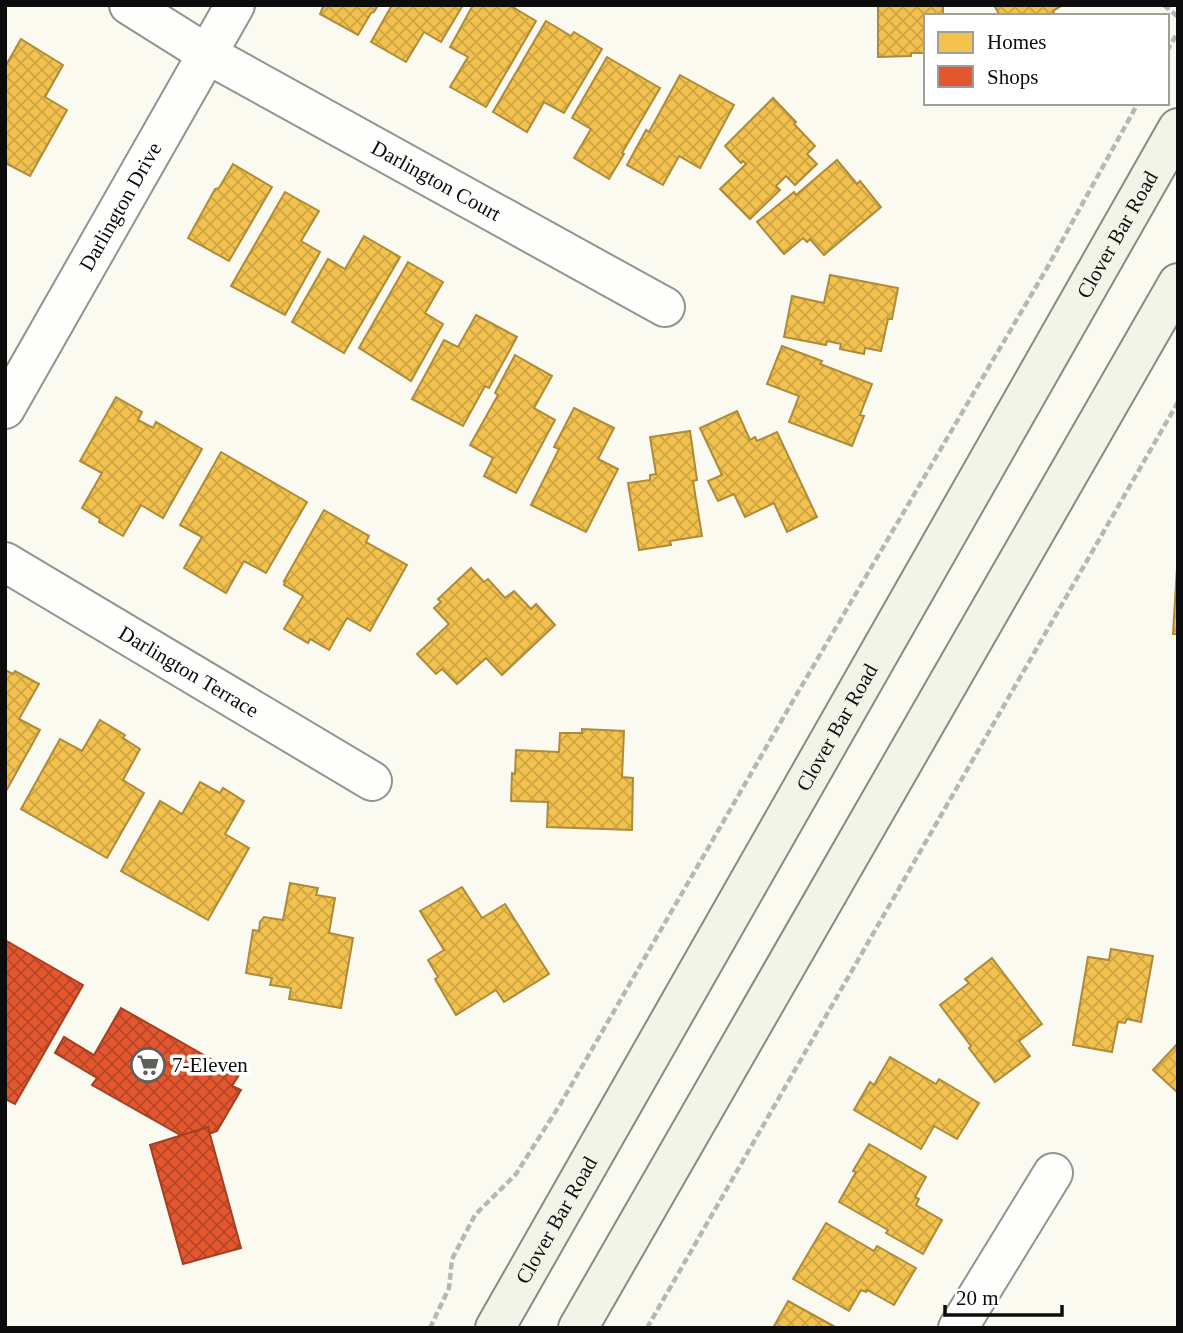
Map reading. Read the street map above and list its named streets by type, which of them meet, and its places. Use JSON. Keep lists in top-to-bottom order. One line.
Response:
{"streets":{"main road":["Clover Bar Road"],"street":["Darlington Court","Darlington Drive","Darlington Terrace"]},"crossings":[["Darlington Court","Darlington Drive"]],"places":{"supermarket":["7-Eleven"]},"legend":["Homes","Shops"],"scale_bar":"20 m"}
